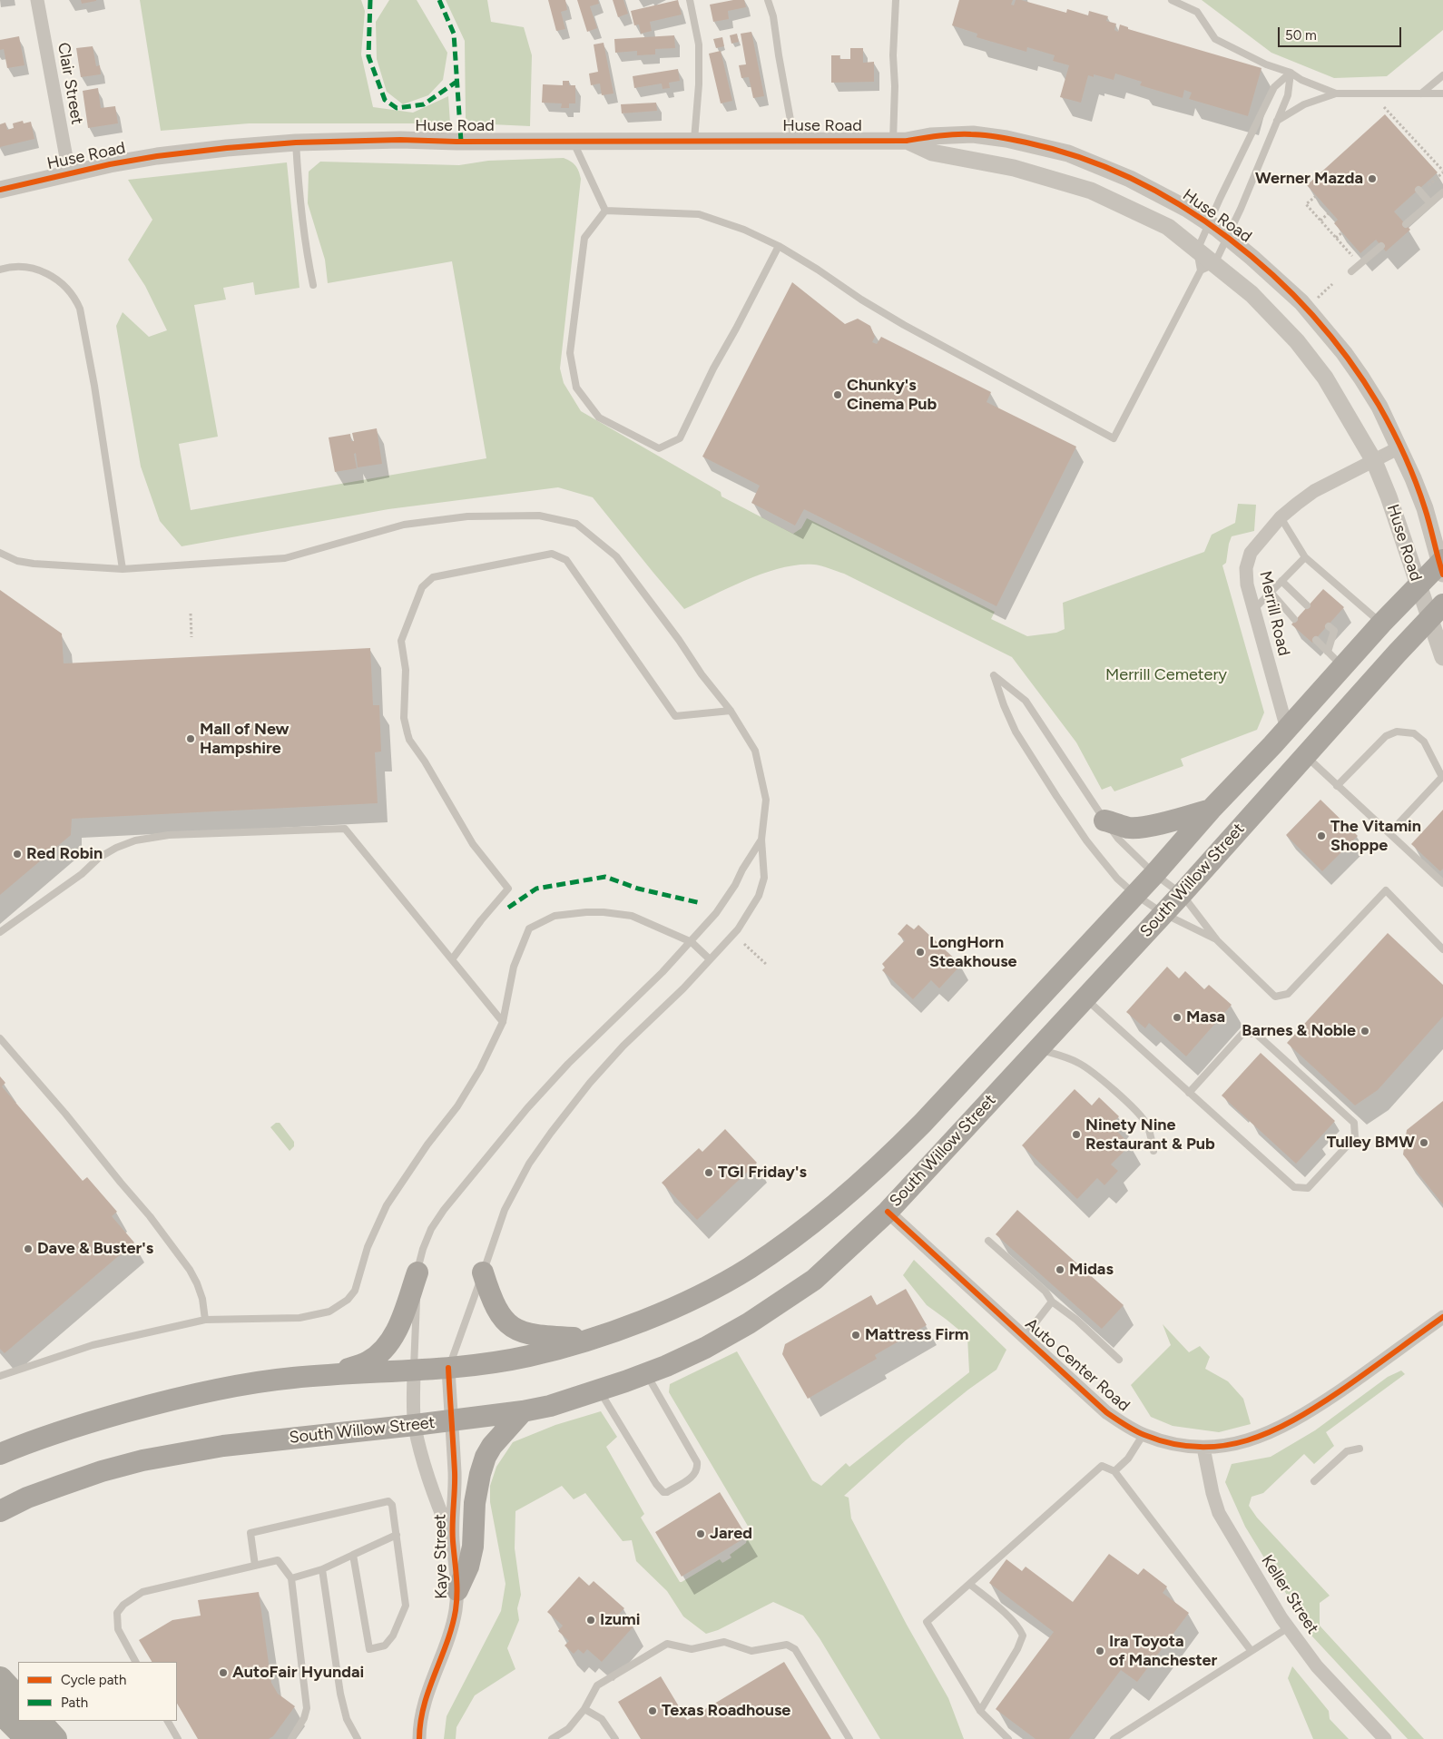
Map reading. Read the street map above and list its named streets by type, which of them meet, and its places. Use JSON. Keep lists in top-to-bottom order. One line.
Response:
{"streets":{"main road":["South Willow Street"],"street":["Clair Street","Huse Road","Merrill Road","Auto Center Road","Kaye Street","Keller Street"]},"crossings":[["Clair Street","Huse Road"],["Huse Road","Merrill Road"],["Huse Road","South Willow Street"],["Merrill Road","South Willow Street"],["South Willow Street","Auto Center Road"],["South Willow Street","Kaye Street"],["Auto Center Road","Keller Street"]],"parks":["Merrill Cemetery"],"places":["Werner Mazda","Chunky's Cinema Pub","Mall of New Hampshire","The Vitamin Shoppe","Red Robin","LongHorn Steakhouse","Masa","Barnes & Noble","Ninety Nine Restaurant & Pub","Tulley BMW","TGI Friday's","Dave & Buster's","Midas","Mattress Firm","Jared","Izumi","Ira Toyota of Manchester","AutoFair Hyundai","Texas Roadhouse"],"legend":["Cycle path","Path"],"scale_bar":"50 m"}
